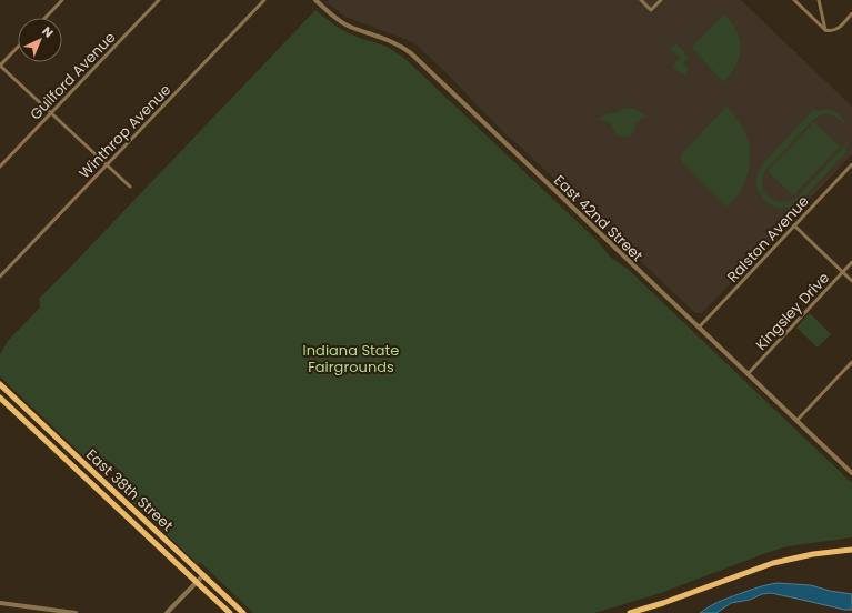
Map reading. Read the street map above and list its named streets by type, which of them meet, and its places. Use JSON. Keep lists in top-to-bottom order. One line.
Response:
{"streets":{"main road":["East 38th Street"],"street":["Guilford Avenue","Winthrop Avenue","East 42nd Street","Ralston Avenue","Kingsley Drive"]},"crossings":[["East 42nd Street","Ralston Avenue"],["East 42nd Street","Kingsley Drive"]],"parks":["Indiana State Fairgrounds"],"north":"top right"}
